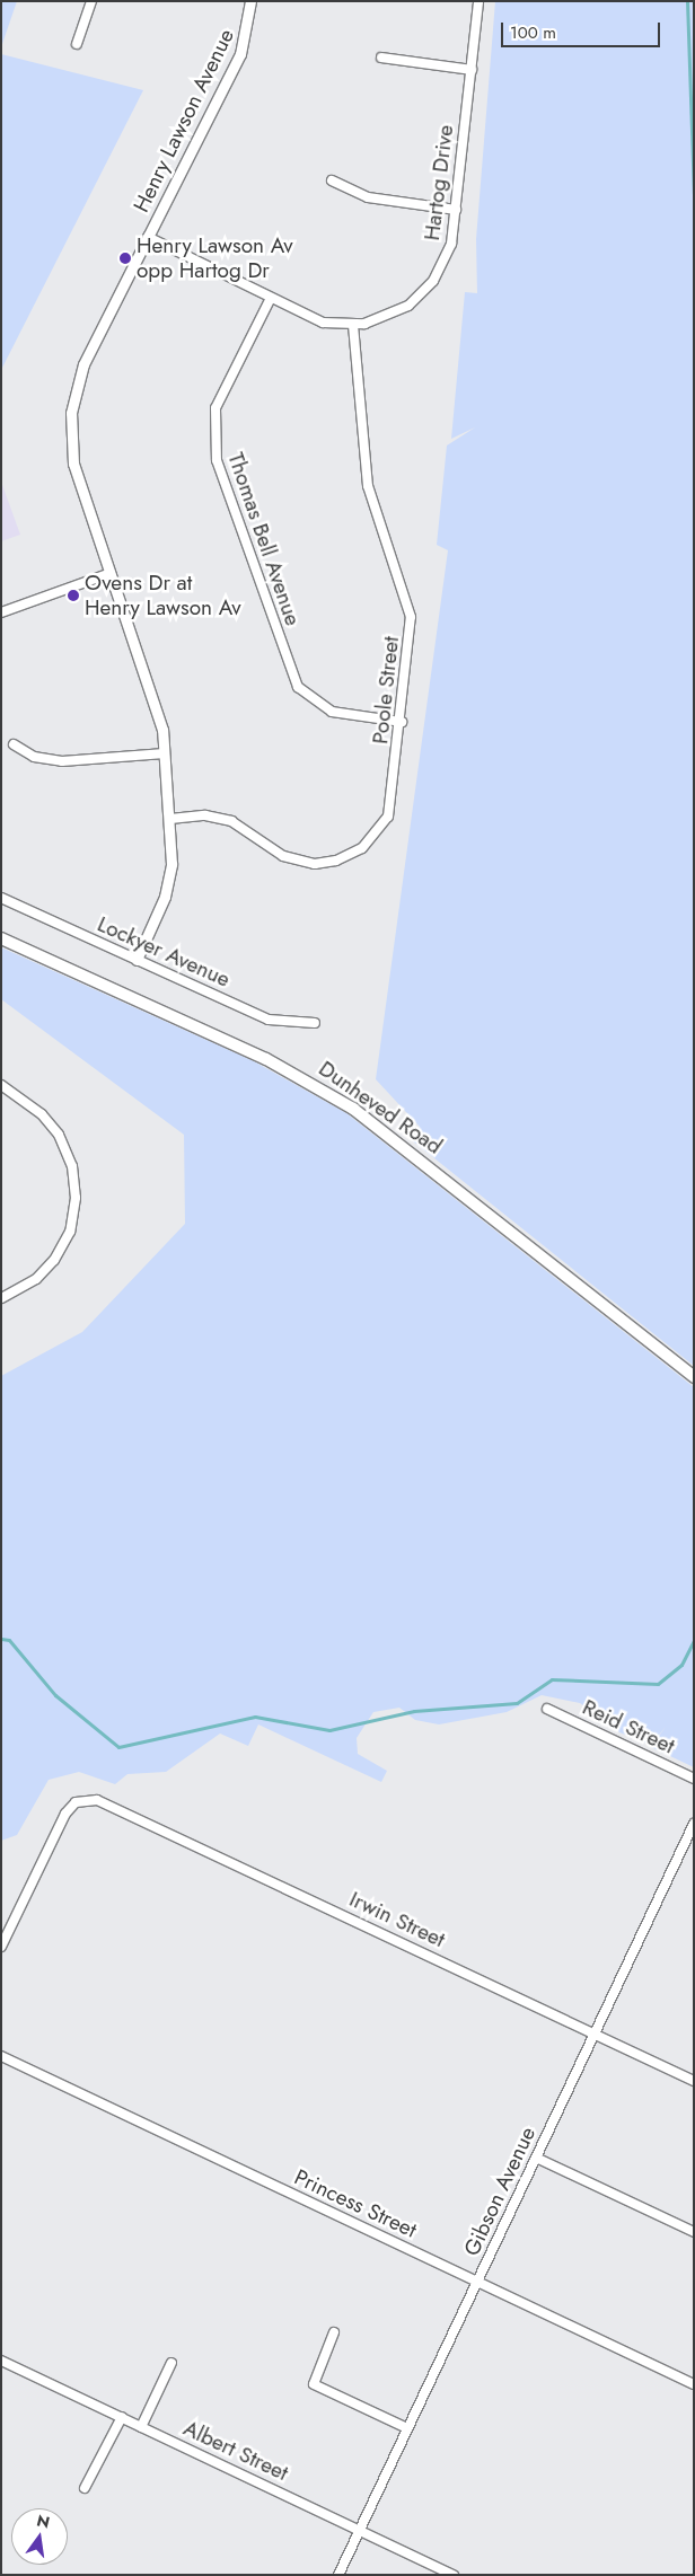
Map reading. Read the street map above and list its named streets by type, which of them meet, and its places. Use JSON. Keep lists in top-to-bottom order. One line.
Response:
{"streets":{"main road":["Dunheved Road"],"street":["Henry Lawson Avenue","Hartog Drive","Thomas Bell Avenue","Poole Street","Lockyer Avenue","Reid Street","Irwin Street","Gibson Avenue","Princess Street","Albert Street"]},"crossings":[["Henry Lawson Avenue","Hartog Drive"],["Henry Lawson Avenue","Poole Street"],["Henry Lawson Avenue","Lockyer Avenue"],["Hartog Drive","Thomas Bell Avenue"],["Hartog Drive","Poole Street"],["Thomas Bell Avenue","Poole Street"],["Irwin Street","Gibson Avenue"],["Gibson Avenue","Princess Street"],["Gibson Avenue","Albert Street"]],"places":["Henry Lawson Av opp Hartog Dr","Ovens Dr at Henry Lawson Av"],"scale_bar":"100 m","north":"top"}
